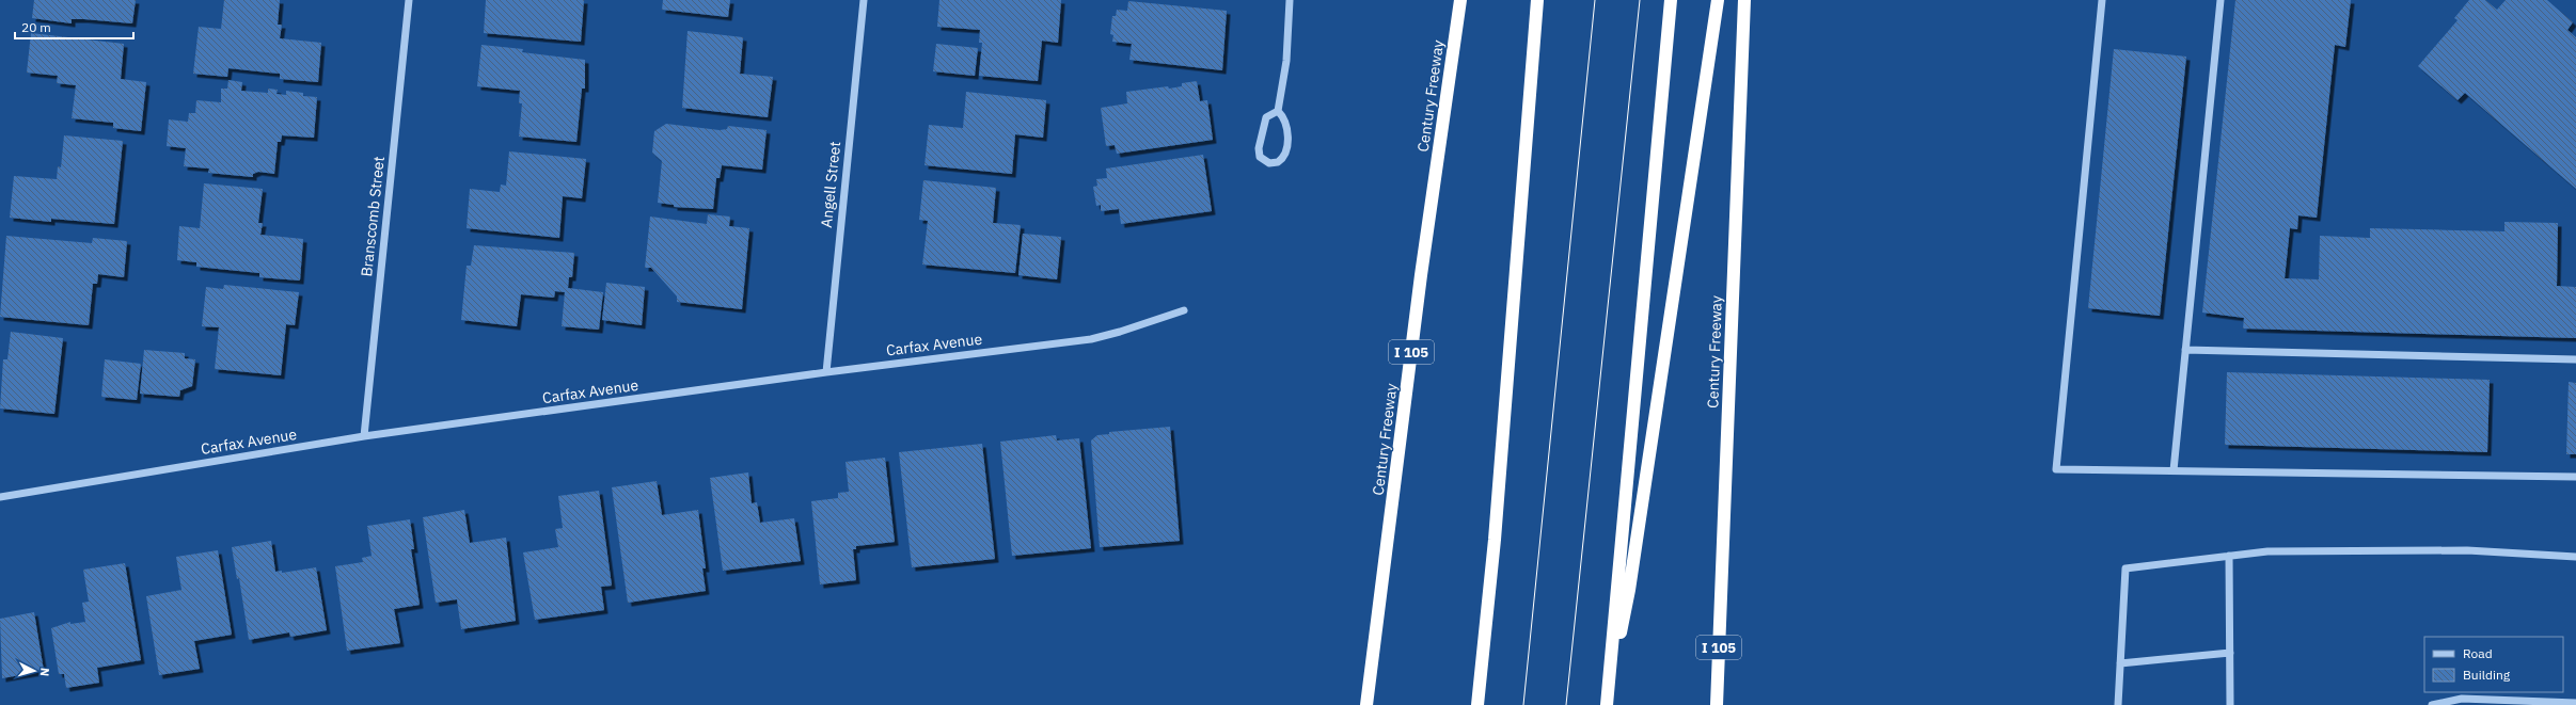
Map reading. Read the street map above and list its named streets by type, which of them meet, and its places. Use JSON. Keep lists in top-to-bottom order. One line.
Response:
{"streets":{"highway":["Century Freeway","I 105"],"street":["Angell Street","Branscomb Street","Carfax Avenue"]},"crossings":[["Angell Street","Carfax Avenue"],["Branscomb Street","Carfax Avenue"]],"legend":["Road","Building"],"scale_bar":"20 m","north":"right"}
